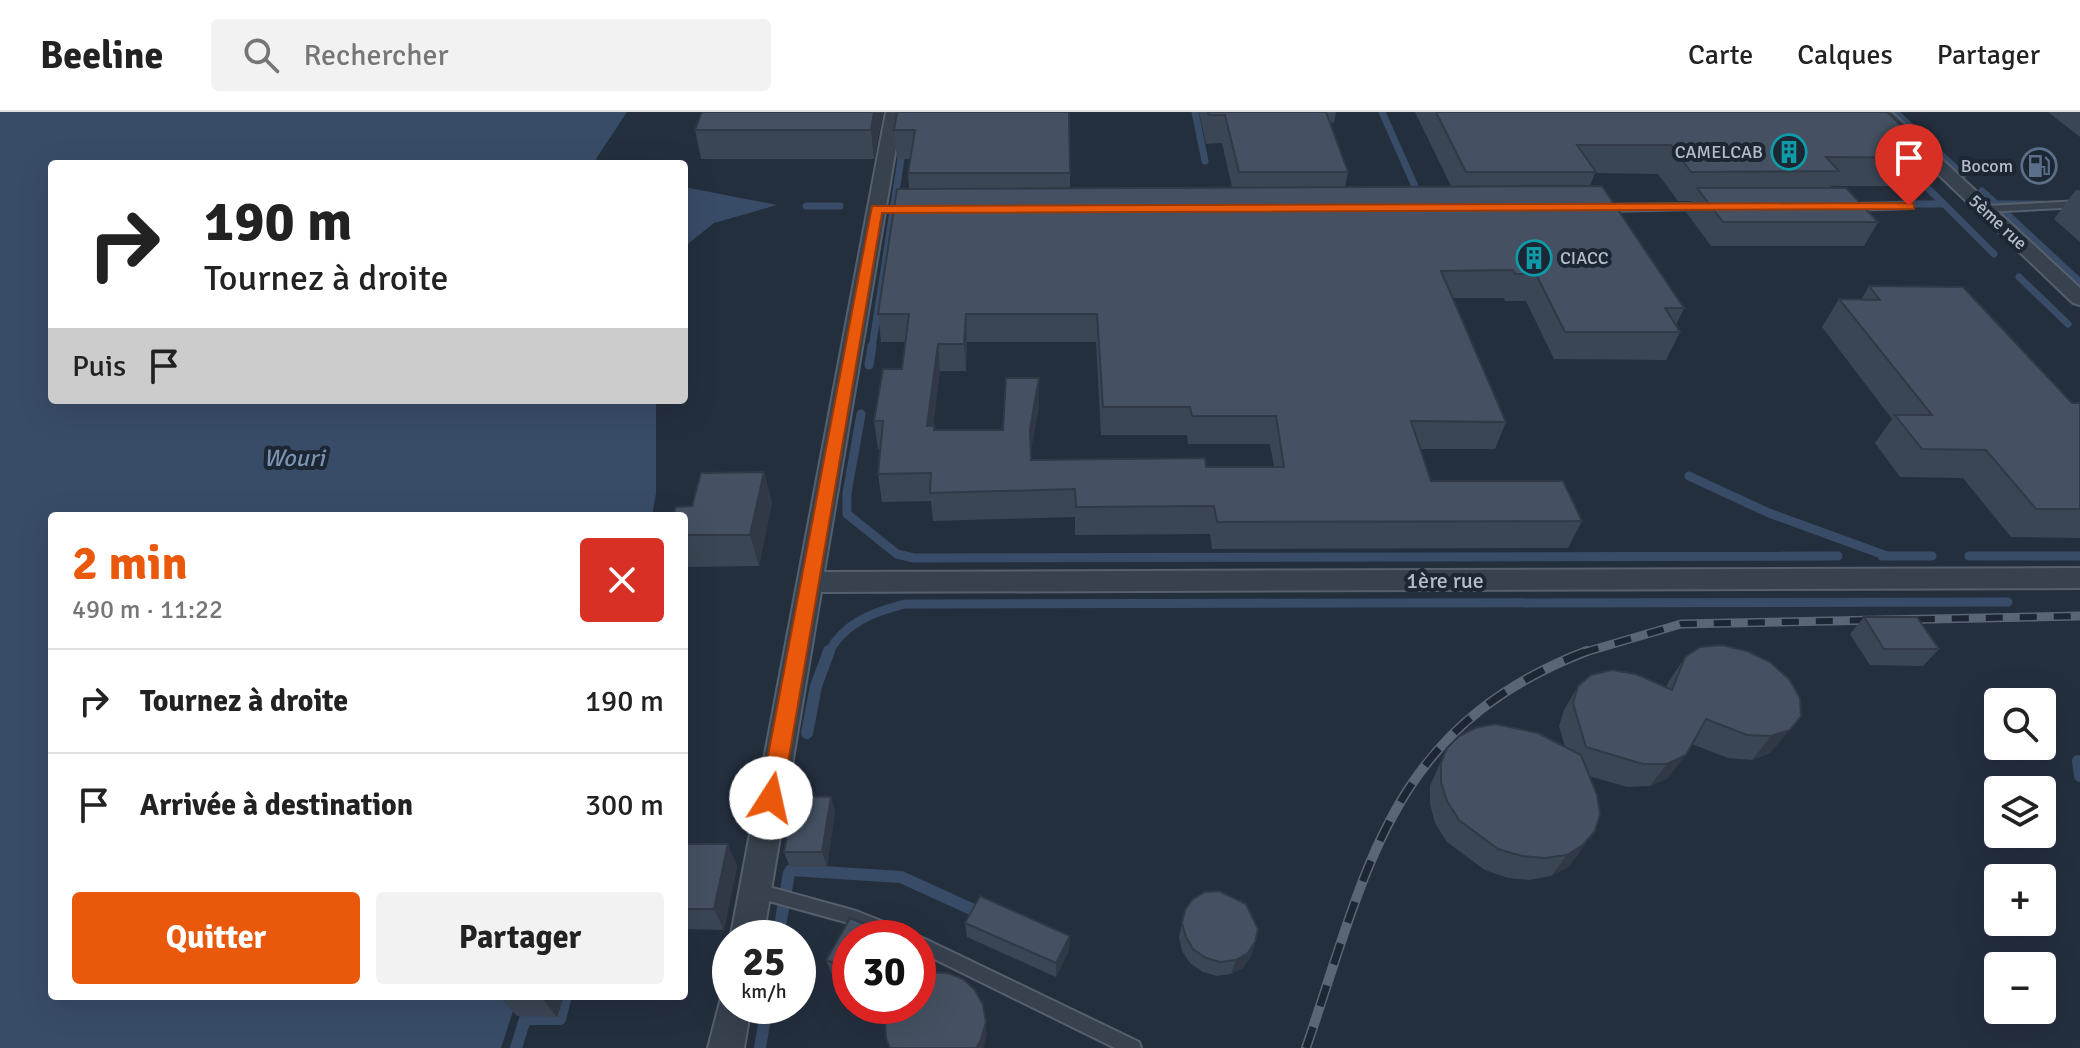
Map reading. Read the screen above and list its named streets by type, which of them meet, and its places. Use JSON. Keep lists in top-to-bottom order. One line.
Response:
{"streets":{"street":["5ème rue","1ère rue"]},"water":["Wouri"],"places":{"building":["CAMELCAB","CIACC"],"fuel station":["Bocom"]},"page":{"header":"Beeline","search":"Rechercher","nav":["Carte","Calques","Partager"],"turn":["190 m","Tournez à droite"],"then":"Puis","heading":["2 min","490 m · 11:22"],"list":[{"name":"Tournez à droite","value":"190 m"},{"name":"Arrivée à destination","value":"300 m"}],"map_buttons":["+","−"],"buttons":["Quitter","Partager"],"speed":"25 km/h","limit":"30"}}
